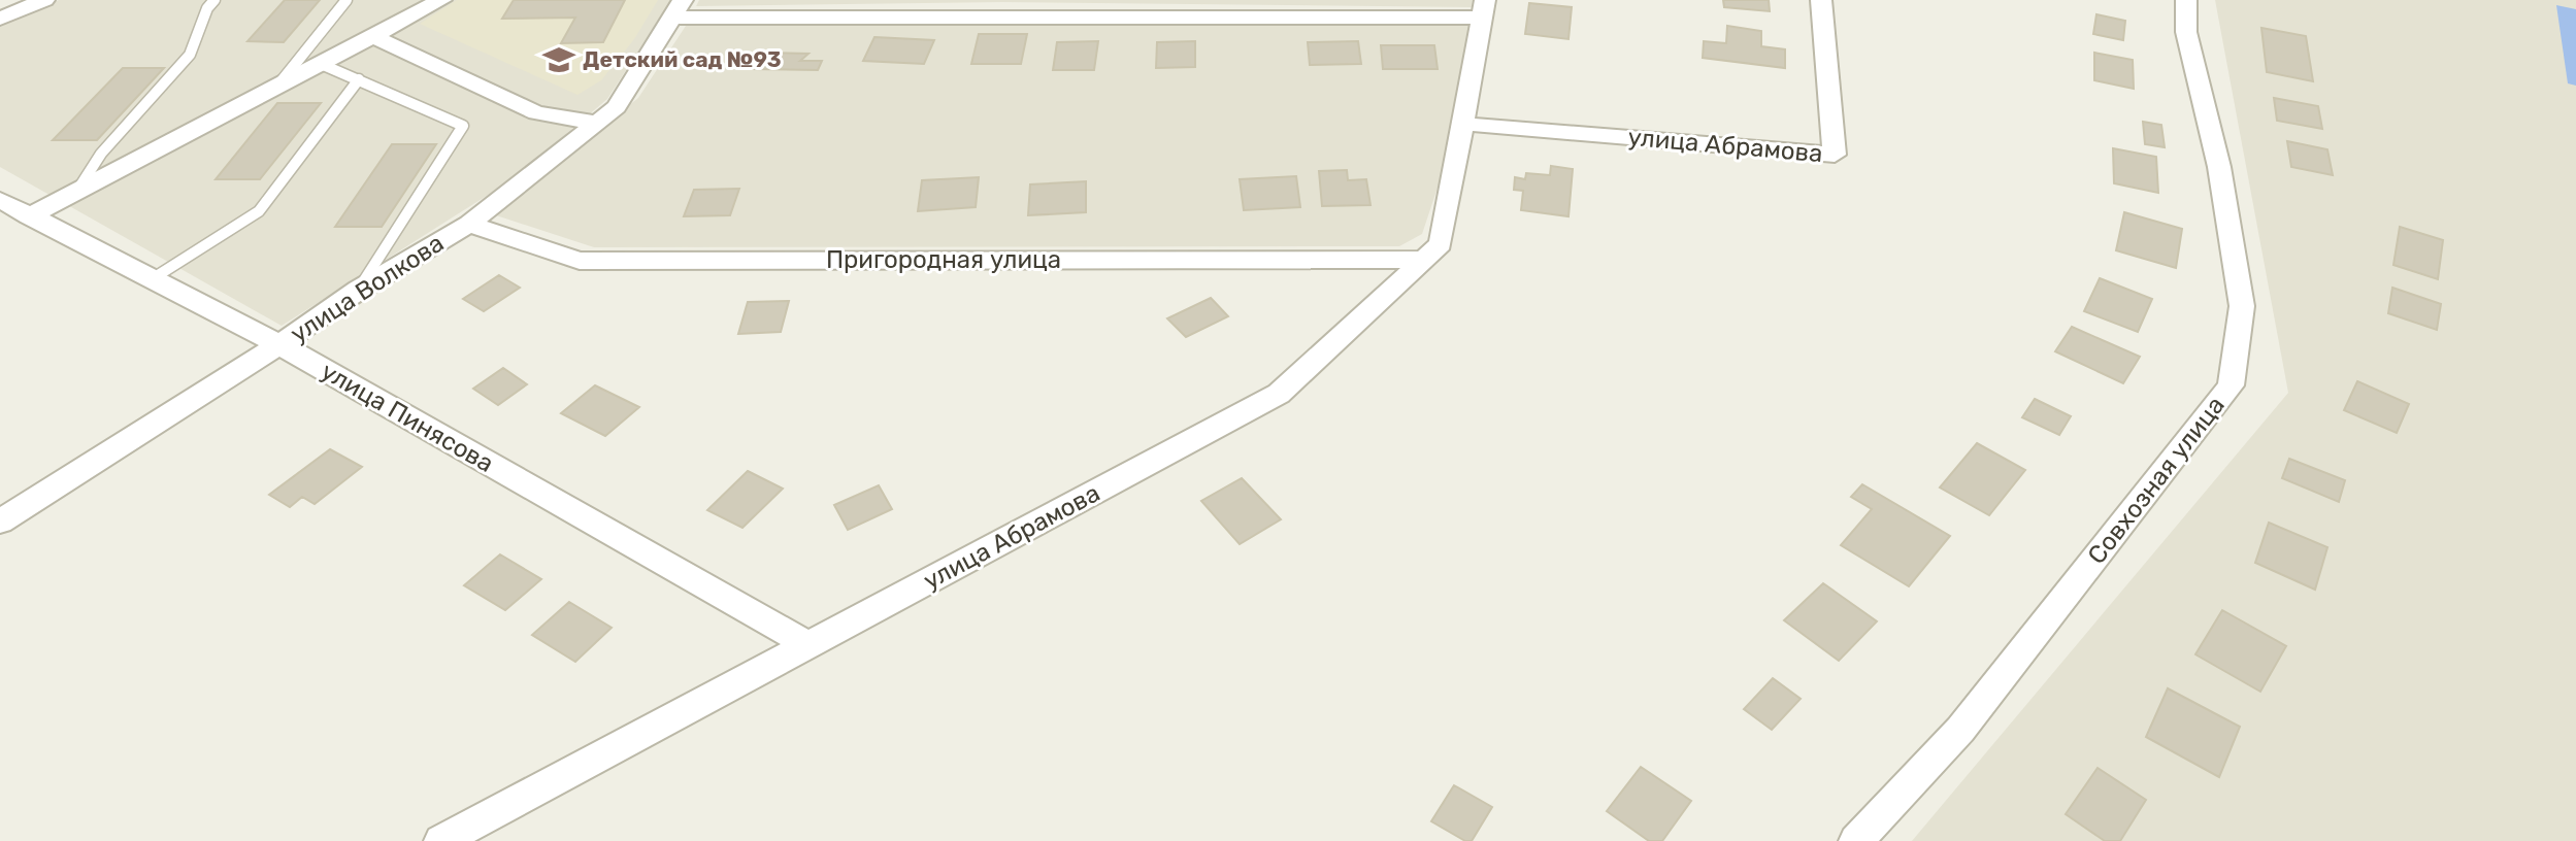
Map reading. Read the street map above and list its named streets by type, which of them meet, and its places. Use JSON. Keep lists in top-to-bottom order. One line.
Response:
{"streets":{"street":["улица Абрамова","Пригородная улица","улица Волкова","улица Пинясова","Совхозная улица"]},"crossings":[["улица Абрамова","Пригородная улица"],["улица Абрамова","улица Пинясова"],["Пригородная улица","улица Волкова"],["улица Волкова","улица Пинясова"]],"places":{"school or university":["Детский сад №93"]}}
